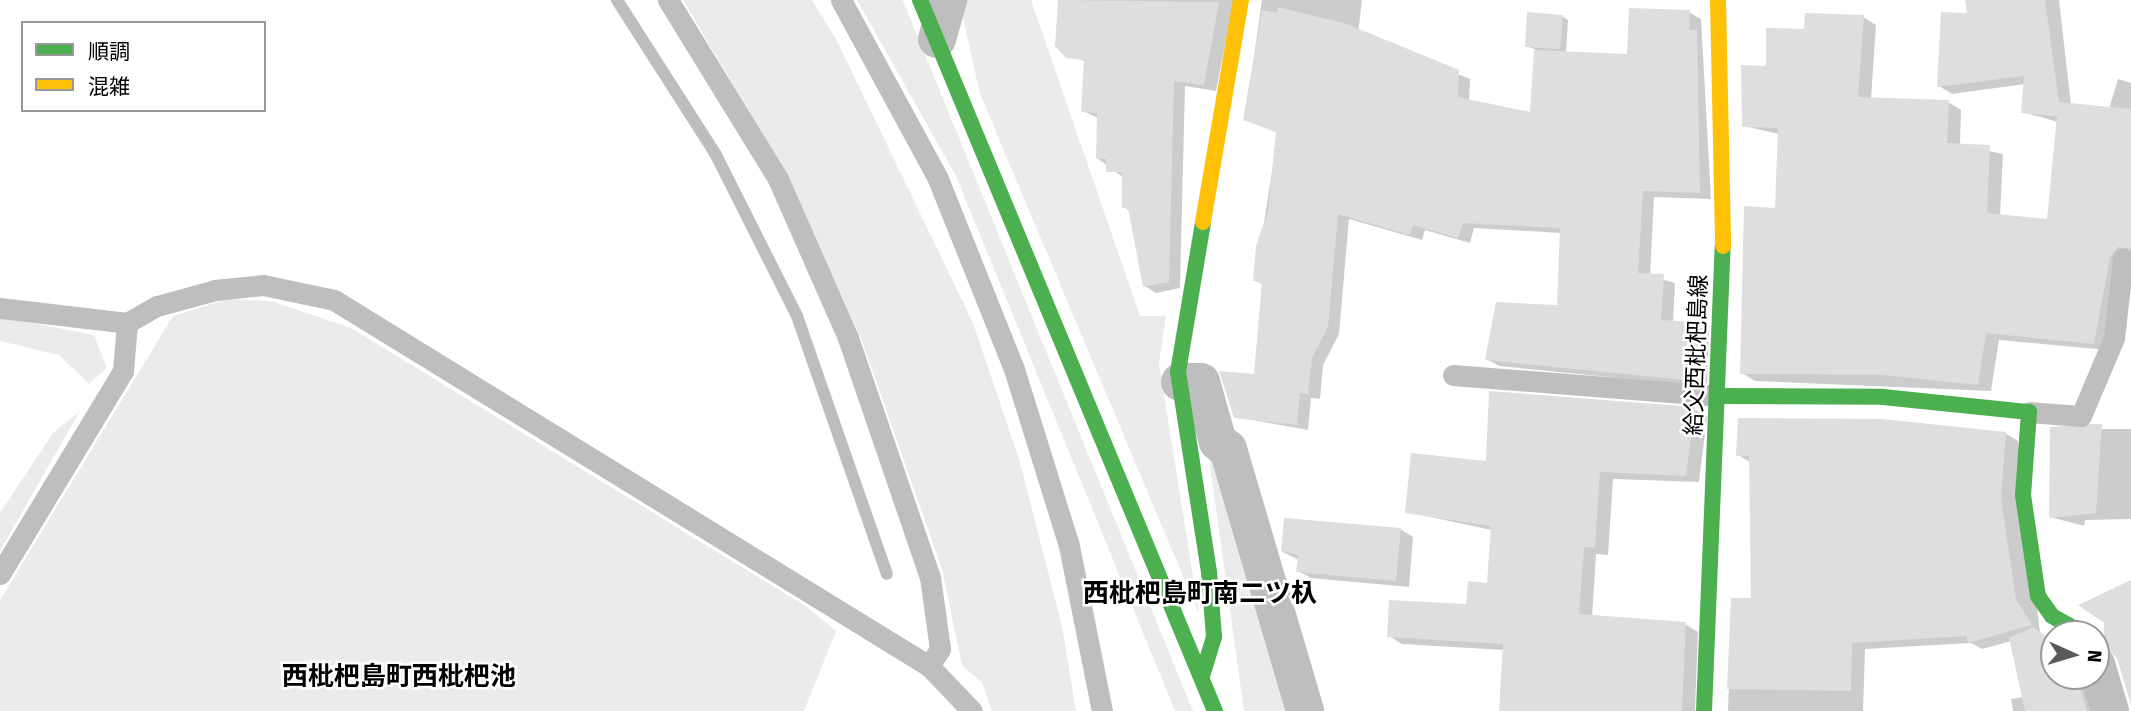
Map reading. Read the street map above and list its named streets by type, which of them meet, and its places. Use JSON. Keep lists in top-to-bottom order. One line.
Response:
{"streets":{"street":["給父西枇杷島線"]},"districts":["西枇杷島町南二ツ杁","西枇杷島町西枇杷池"],"legend":["順調","混雑"],"north":"right"}
